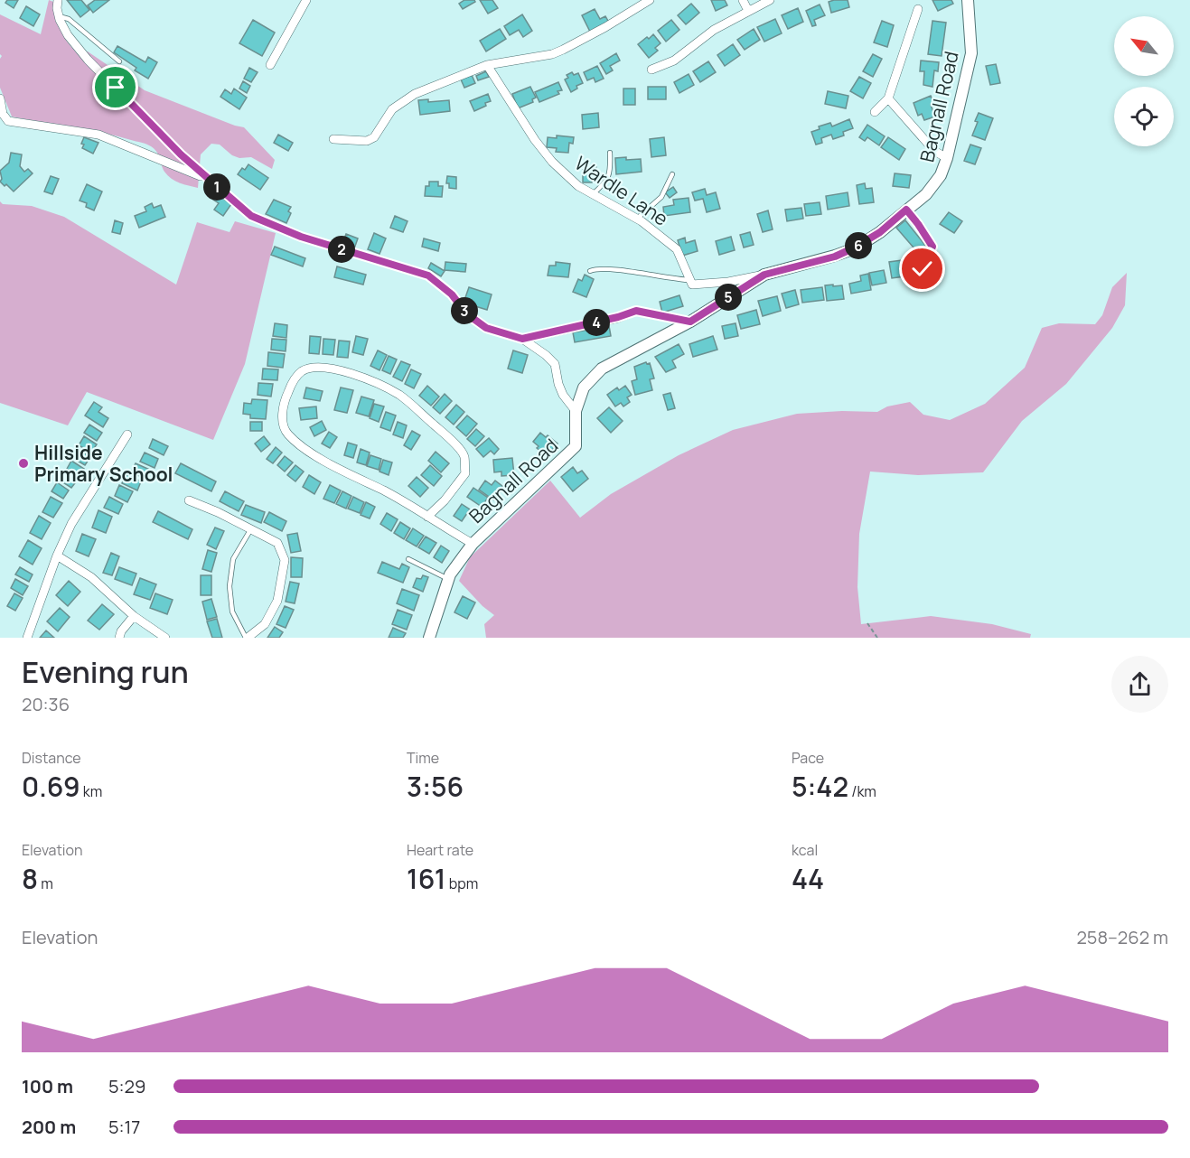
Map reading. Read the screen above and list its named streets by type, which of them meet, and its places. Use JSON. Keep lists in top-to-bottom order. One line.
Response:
{"streets":{"street":["Bagnall Road","Wardle Lane"]},"places":["Hillside Primary School"],"north":"top left","page":{"pins":["1","6","2","5","3","4"],"heading":["Evening run","20:36"],"stats":[["Distance","0.69 km"],["Time","3:56"],["Pace","5:42 /km"],["Elevation","8 m"],["Heart rate","161 bpm"],["kcal","44"]],"chart":["Elevation","258–262 m"],"list":[{"name":"100 m","note":"5:29"},{"name":"200 m","note":"5:17"}]}}
